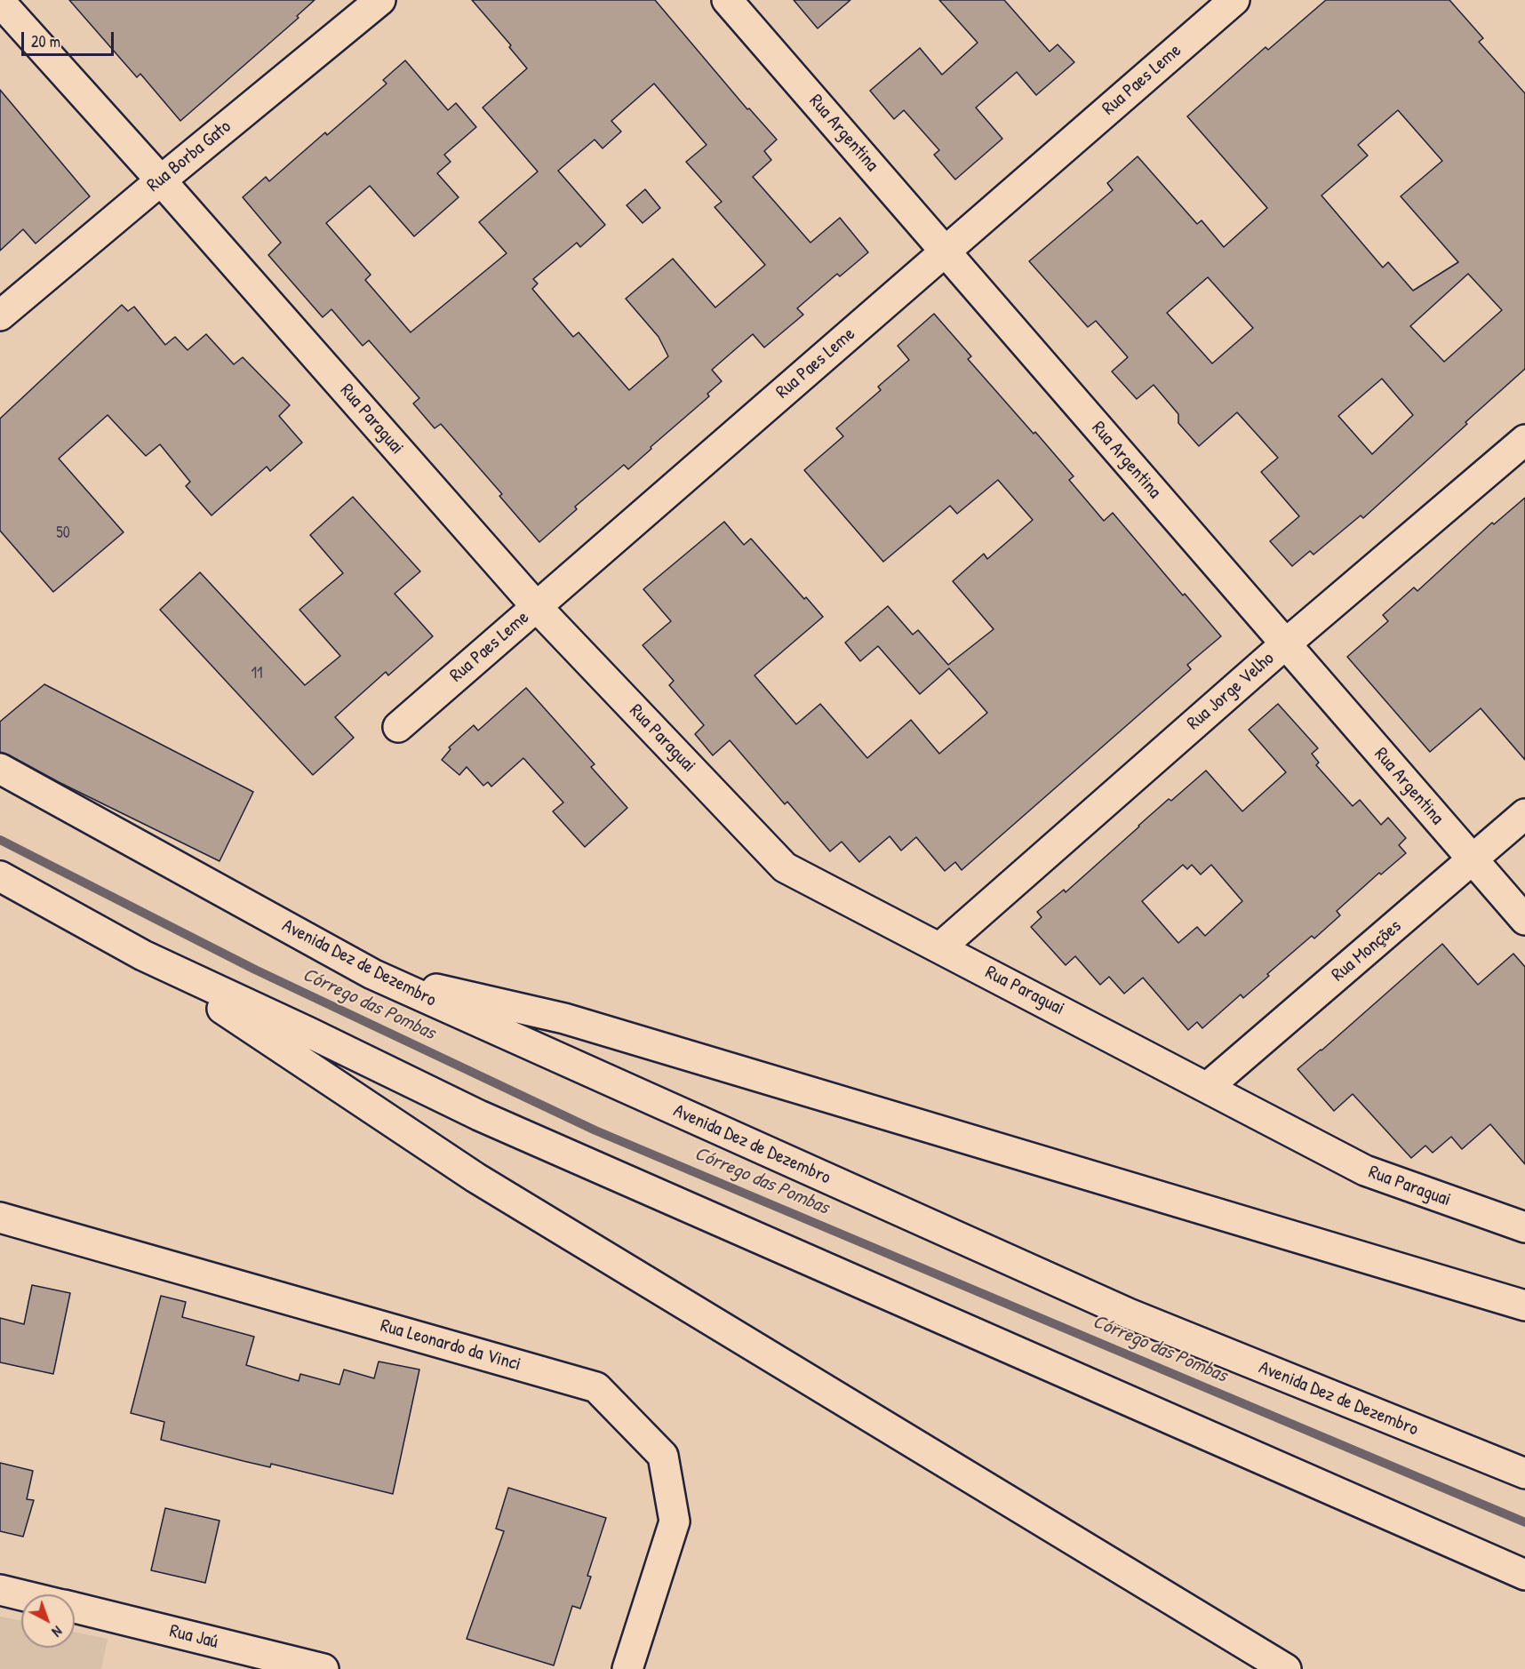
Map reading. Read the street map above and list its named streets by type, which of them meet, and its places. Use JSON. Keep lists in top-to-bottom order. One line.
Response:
{"streets":{"main road":["Rua Paes Leme","Rua Argentina","Rua Borba Gato","Rua Paraguai","Rua Jorge Velho","Rua Monções","Avenida Dez de Dezembro","Rua Leonardo da Vinci","Rua Jaú"]},"crossings":[["Rua Paes Leme","Rua Argentina"],["Rua Paes Leme","Rua Paraguai"],["Rua Argentina","Rua Jorge Velho"],["Rua Argentina","Rua Monções"],["Rua Borba Gato","Rua Paraguai"],["Rua Paraguai","Rua Jorge Velho"],["Rua Paraguai","Rua Monções"]],"water":["Córrego das Pombas"],"house_numbers":["50","11"],"scale_bar":"20 m","north":"bottom right"}
